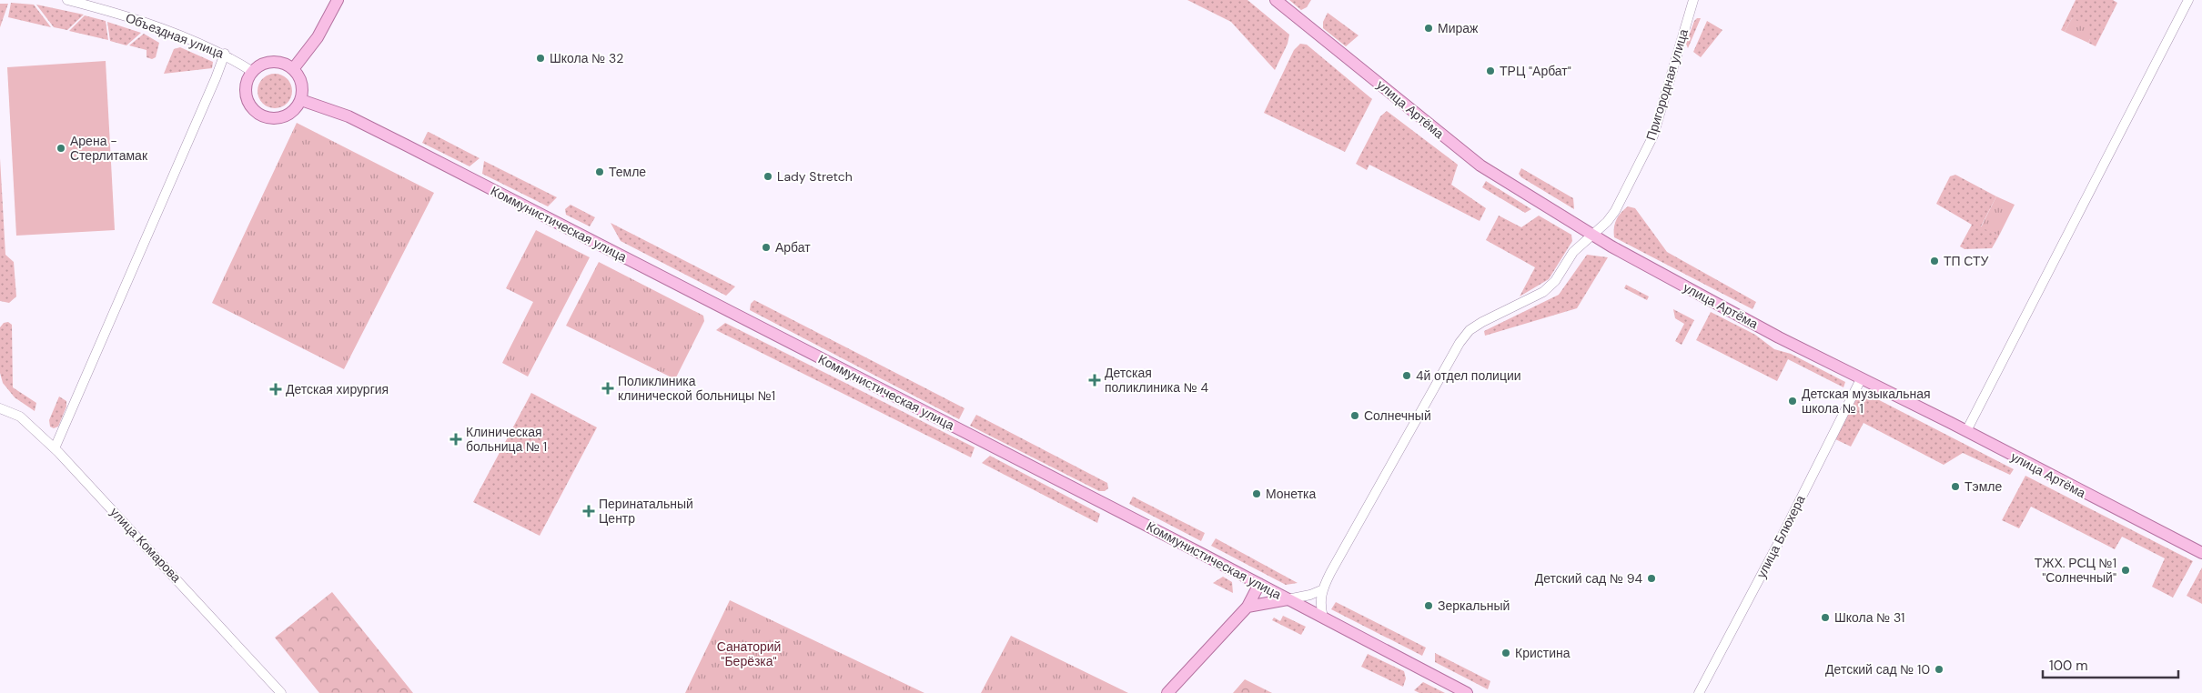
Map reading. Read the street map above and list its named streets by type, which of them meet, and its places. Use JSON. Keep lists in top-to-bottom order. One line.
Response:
{"streets":{"main road":["улица Артёма","Коммунистическая улица"],"street":["Объездная улица","Пригородная улица","улица Блюхера","улица Комарова"]},"crossings":[["Объездная улица","Коммунистическая улица"],["Пригородная улица","улица Артёма"],["улица Артёма","улица Блюхера"]],"parks":["Санаторий \"Берёзка\""],"places":{"other":["Мираж","Школа № 32","ТРЦ \"Арбат\"","Арена - Стерлитамак","Темле","Lady Stretch","Арбат","ТП СТУ","4й отдел полиции","Детская музыкальная школа № 1","Солнечный","Тэмле","Монетка","ТЖХ. РСЦ №1 \"Солнечный\"","Детский сад № 94","Зеркальный","Школа № 31","Кристина","Детский сад № 10"],"health":["Детская поликлиника № 4","Поликлиника клинической больницы №1","Детская хирургия","Клиническая больница № 1","Перинатальный Центр"]},"scale_bar":"100 m"}
